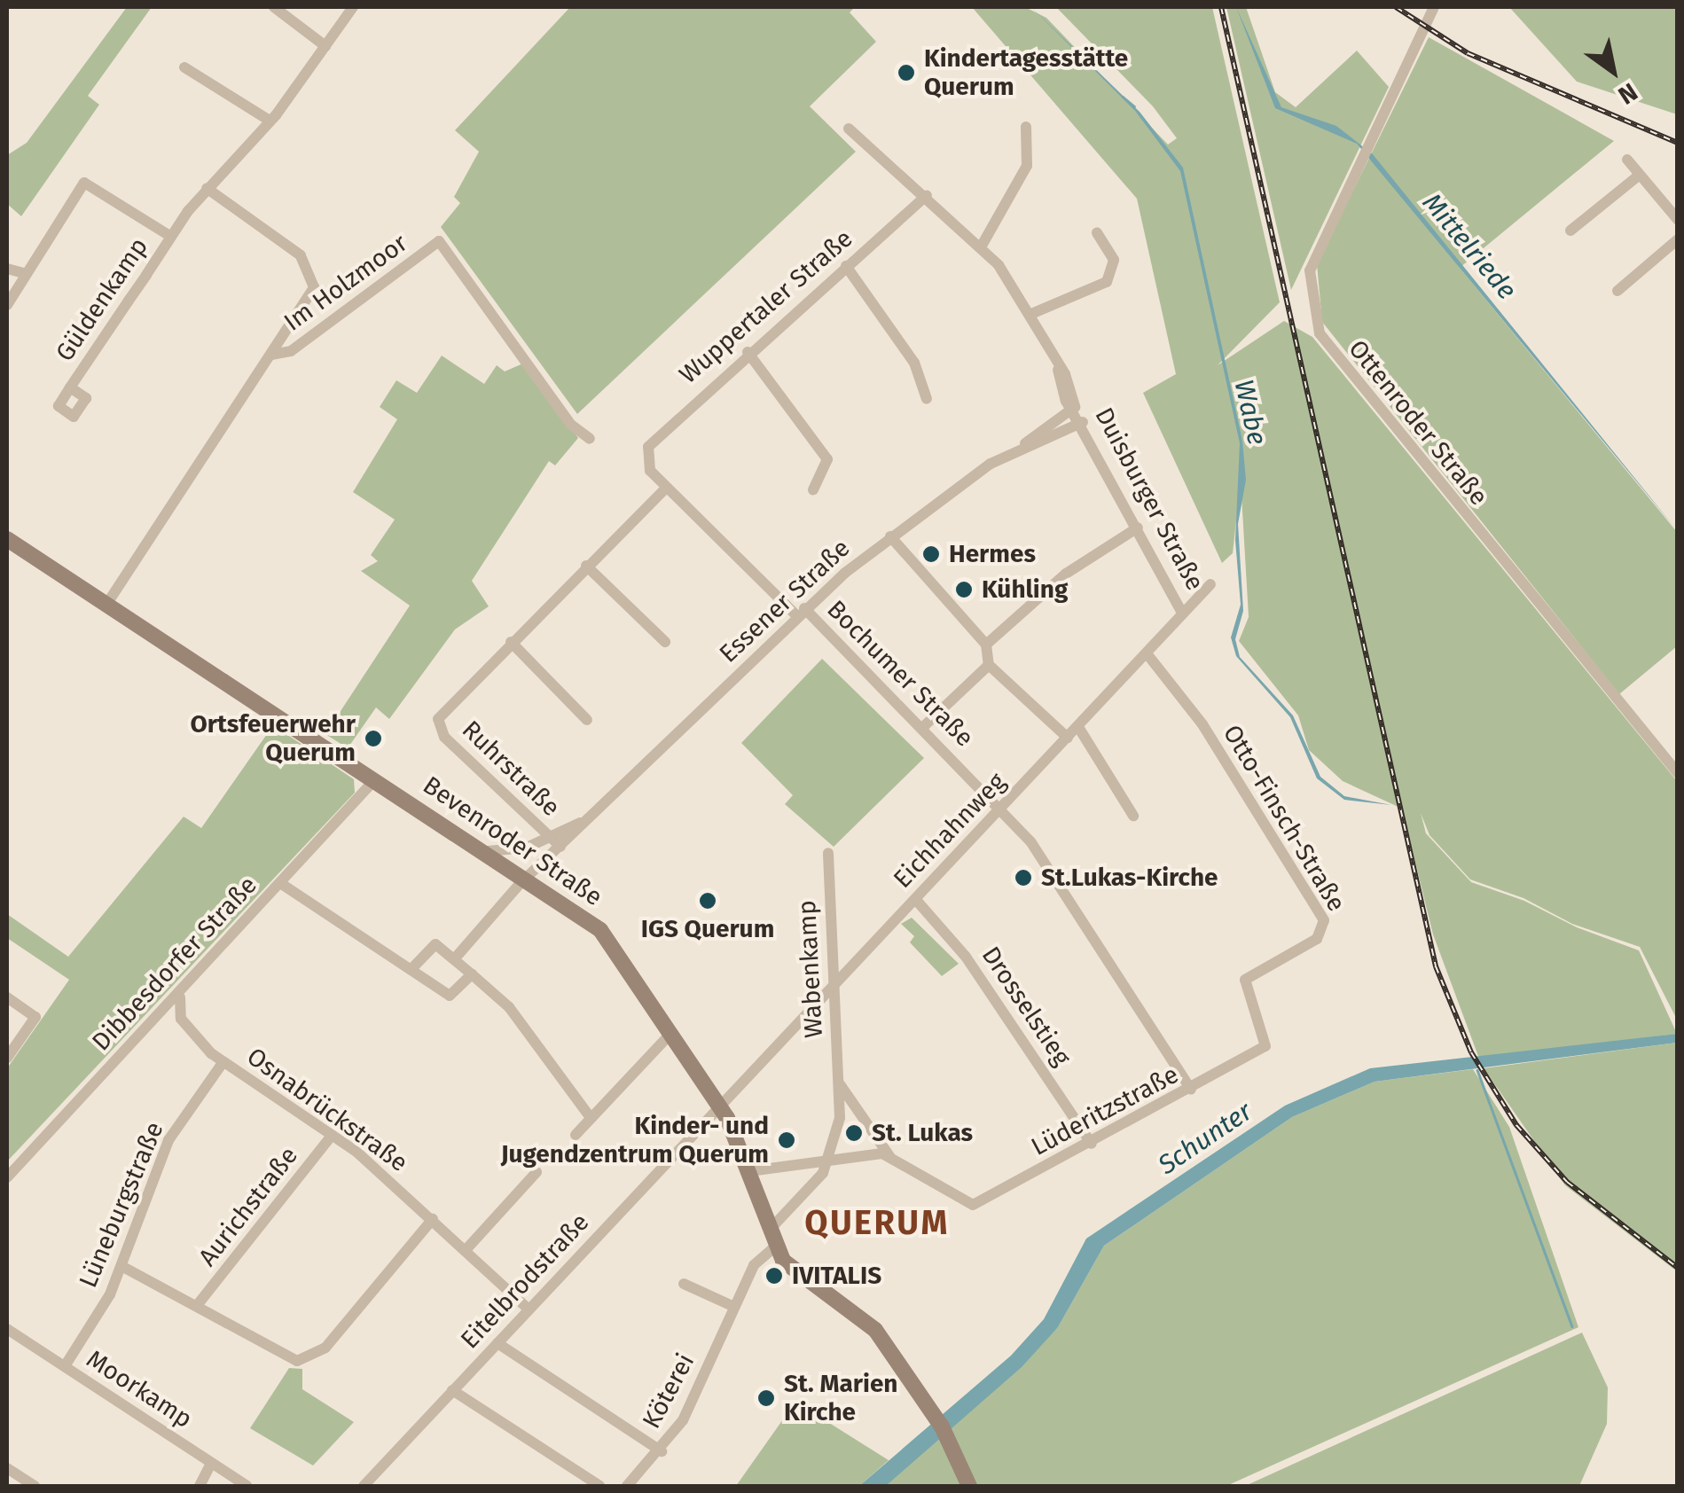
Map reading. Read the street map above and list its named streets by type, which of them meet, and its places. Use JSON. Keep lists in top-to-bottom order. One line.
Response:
{"streets":{"main road":["Bevenroder Straße"],"street":["Im Holzmoor","Güldenkamp","Wuppertaler Straße","Ottenroder Straße","Duisburger Straße","Essener Straße","Bochumer Straße","Ruhrstraße","Otto-Finsch-Straße","Eichhahnweg","Dibbesdorfer Straße","Wabenkamp","Drosselstieg","Osnabrückstraße","Lüderitzstraße","Lüneburgstraße","Aurichstraße","Eitelbrodstraße","Moorkamp","Köterei"]},"crossings":[["Im Holzmoor","Bevenroder Straße"],["Wuppertaler Straße","Duisburger Straße"],["Wuppertaler Straße","Bochumer Straße"],["Duisburger Straße","Essener Straße"],["Duisburger Straße","Eichhahnweg"],["Essener Straße","Bochumer Straße"],["Essener Straße","Ruhrstraße"],["Essener Straße","Bevenroder Straße"],["Bochumer Straße","Ruhrstraße"],["Bochumer Straße","Eichhahnweg"],["Bochumer Straße","Lüderitzstraße"],["Otto-Finsch-Straße","Eichhahnweg"],["Otto-Finsch-Straße","Lüderitzstraße"],["Eichhahnweg","Bevenroder Straße"],["Eichhahnweg","Wabenkamp"],["Eichhahnweg","Drosselstieg"],["Eichhahnweg","Eitelbrodstraße"],["Bevenroder Straße","Dibbesdorfer Straße"],["Bevenroder Straße","Eitelbrodstraße"],["Bevenroder Straße","Köterei"],["Dibbesdorfer Straße","Osnabrückstraße"],["Wabenkamp","Köterei"],["Drosselstieg","Lüderitzstraße"],["Osnabrückstraße","Lüneburgstraße"],["Osnabrückstraße","Aurichstraße"],["Osnabrückstraße","Eitelbrodstraße"],["Lüneburgstraße","Moorkamp"]],"districts":["QUERUM"],"water":["Mittelriede","Wabe","Schunter"],"places":["Kindertagesstätte Querum","Hermes","Kühling","Ortsfeuerwehr Querum","St.Lukas-Kirche","IGS Querum","St. Lukas","Kinder- und Jugendzentrum Querum","IVITALIS","St. Marien Kirche"],"north":"bottom right"}
